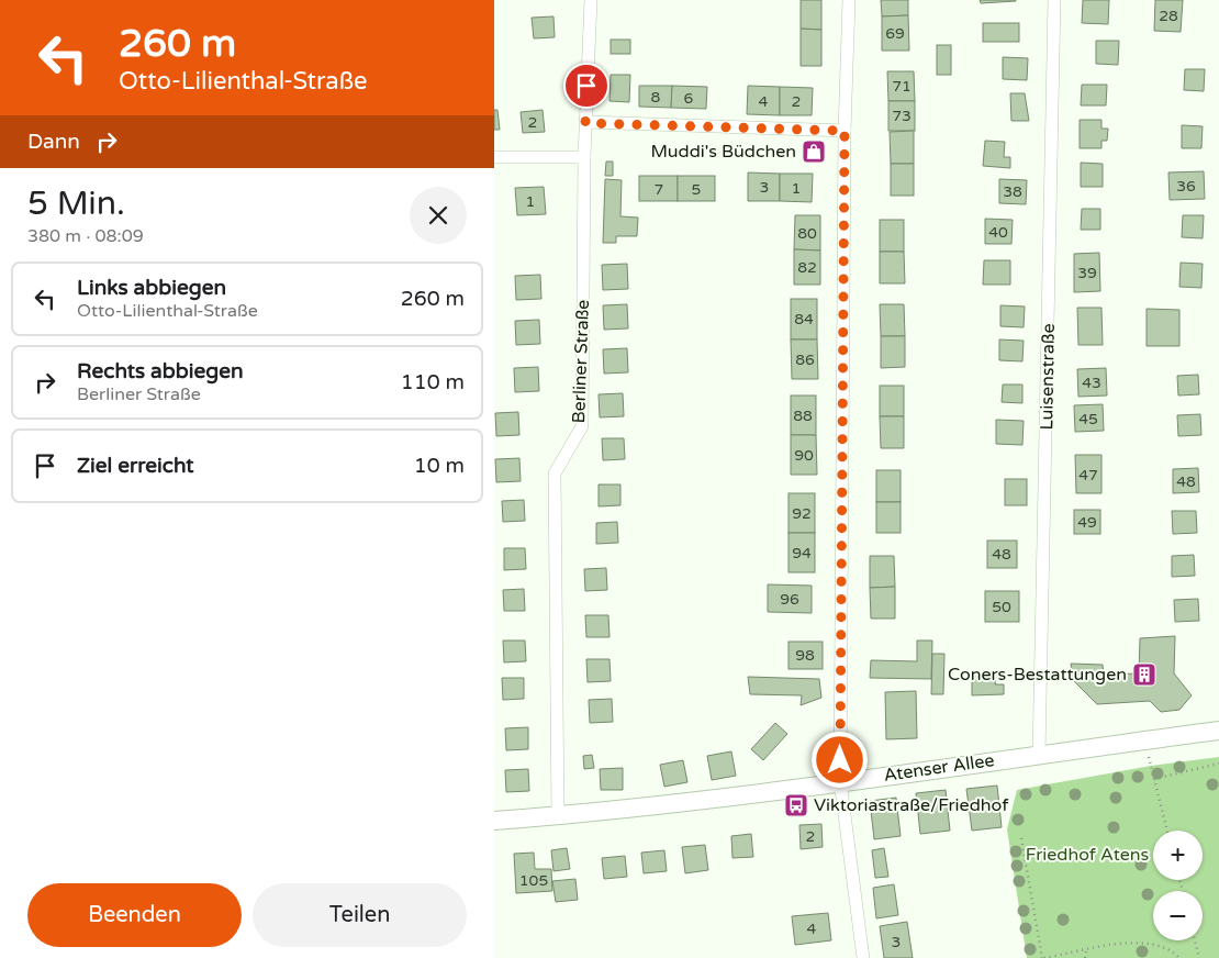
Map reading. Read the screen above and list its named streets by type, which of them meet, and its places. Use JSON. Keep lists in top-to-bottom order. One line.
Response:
{"streets":{"street":["Berliner Straße","Luisenstraße","Atenser Allee"]},"crossings":[["Berliner Straße","Atenser Allee"],["Luisenstraße","Atenser Allee"]],"parks":["Friedhof Atens"],"places":{"shop":["Muddi's Büdchen"],"building":["Coners-Bestattungen"],"bus stop":["Viktoriastraße/Friedhof"]},"house_numbers":["28","69","71","8","6","4","2","73","2","36","3","1","7","5","38","1","40","80","82","39","84","86","43","88","45","90","47","48","92","49","94","48","96","50","98","2","105","4","3"],"page":{"turn":["260 m","Otto-Lilienthal-Straße"],"then":"Dann","heading":["5 Min.","380 m · 08:09"],"list":[{"name":"Links abbiegen","note":"Otto-Lilienthal-Straße","value":"260 m"},{"name":"Rechts abbiegen","note":"Berliner Straße","value":"110 m"},{"name":"Ziel erreicht","value":"10 m"}],"map_buttons":["+","−"],"buttons":["Beenden","Teilen"]}}
